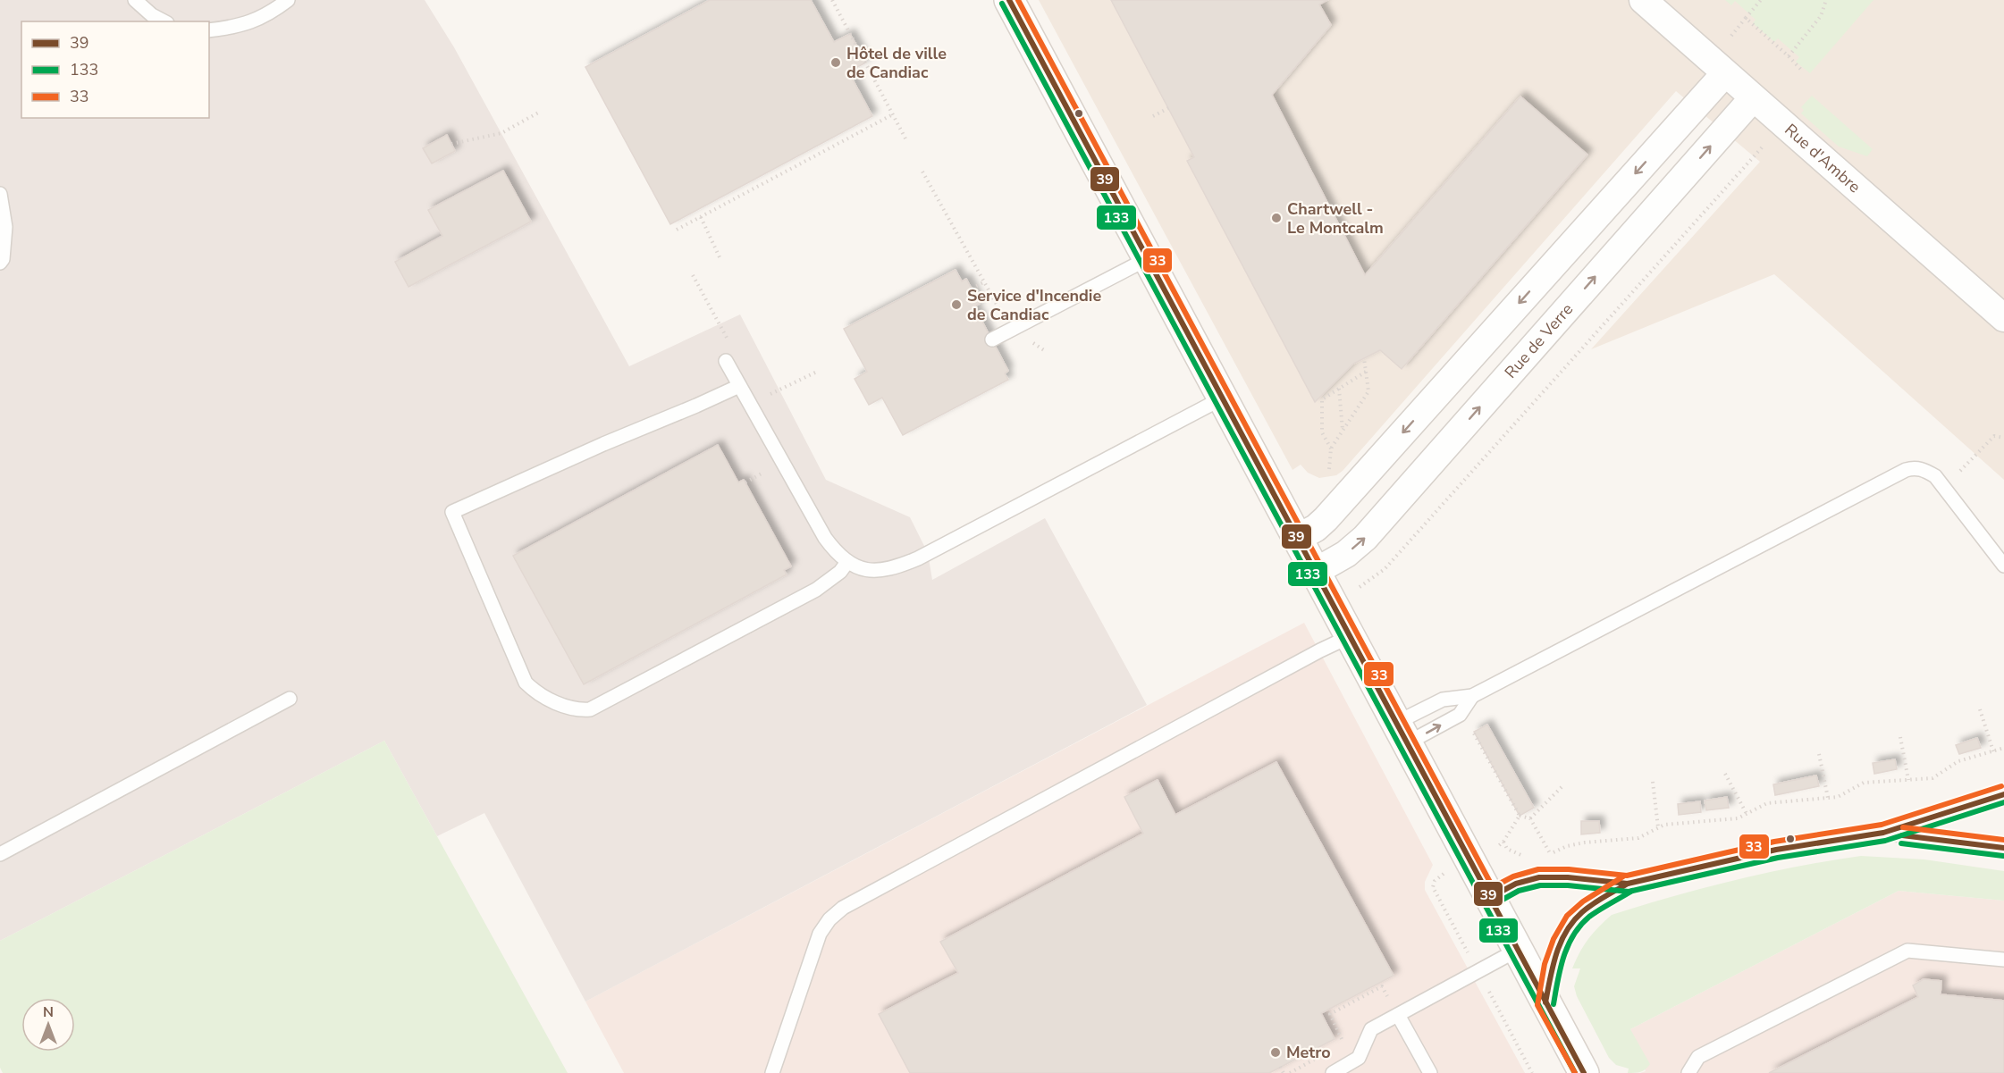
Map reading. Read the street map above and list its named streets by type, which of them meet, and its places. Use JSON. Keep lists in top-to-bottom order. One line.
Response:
{"streets":{"street":["Rue d'Ambre","Rue de Verre"]},"crossings":[["Rue d'Ambre","Rue de Verre"]],"places":["Hôtel de ville de Candiac","Chartwell - Le Montcalm","Service d'Incendie de Candiac","Metro"],"lines":["transit line 39","transit line 33","transit line 133"],"legend":["39","133","33"],"north":"top"}
